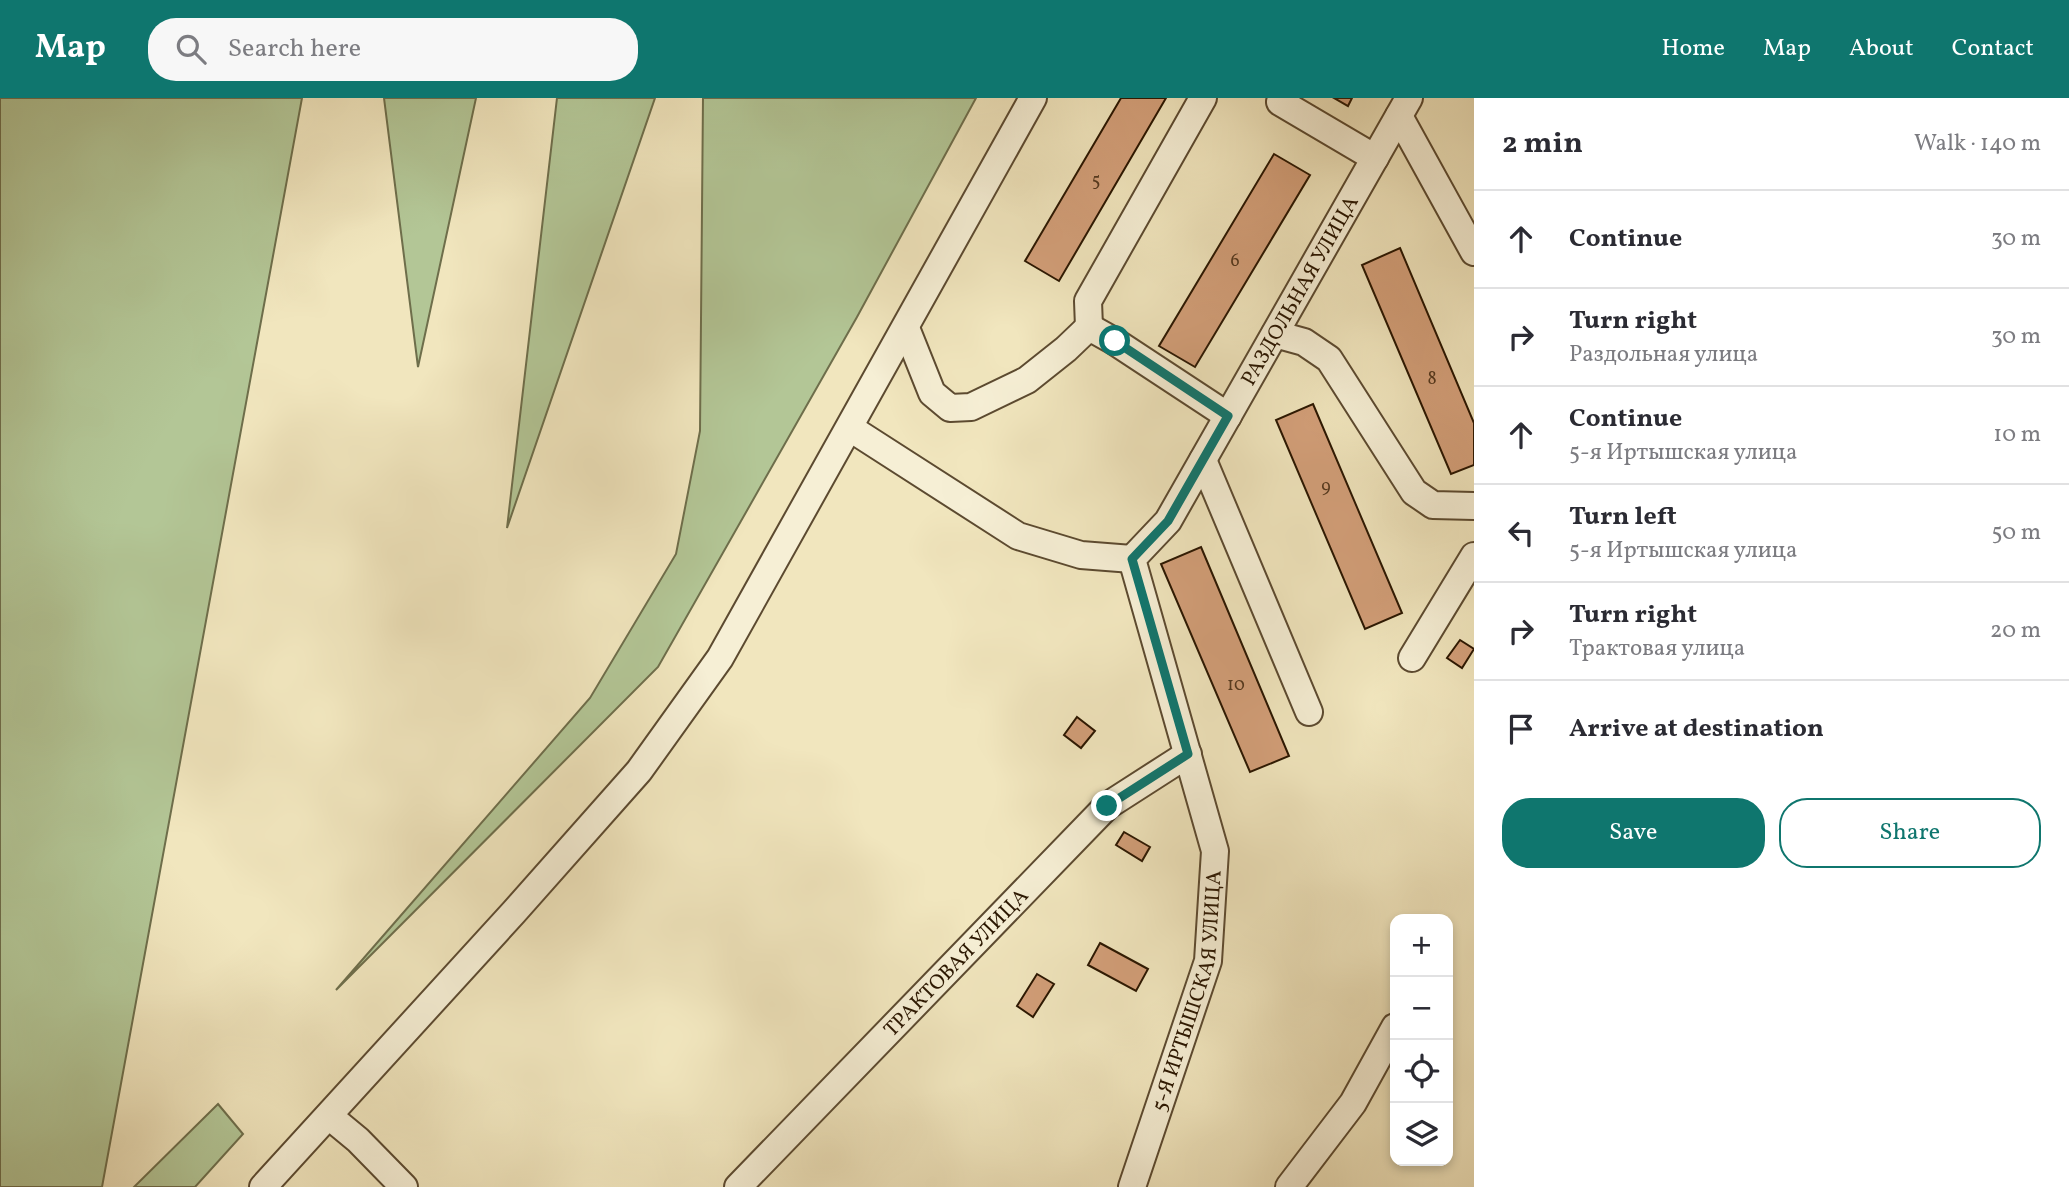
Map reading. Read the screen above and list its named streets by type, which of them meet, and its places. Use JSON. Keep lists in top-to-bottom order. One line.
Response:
{"streets":{"street":["РАЗДОЛЬНАЯ УЛИЦА","ТРАКТОВАЯ УЛИЦА","5-Я ИРТЫШСКАЯ УЛИЦА"]},"crossings":[["РАЗДОЛЬНАЯ УЛИЦА","5-Я ИРТЫШСКАЯ УЛИЦА"],["ТРАКТОВАЯ УЛИЦА","5-Я ИРТЫШСКАЯ УЛИЦА"]],"house_numbers":["5","6","8","9","10"],"page":{"header":"Map","search":"Search here","nav":["Home","Map","About","Contact"],"heading":["2 min","Walk · 140 m"],"list":[["Continue","30 m"],["Turn right","Раздольная улица","30 m"],["Continue","5-я Иртышская улица","10 m"],["Turn left","5-я Иртышская улица","50 m"],["Turn right","Трактовая улица","20 m"],"Arrive at destination"],"buttons":["Save","Share"],"map_buttons":["+","−"]}}
